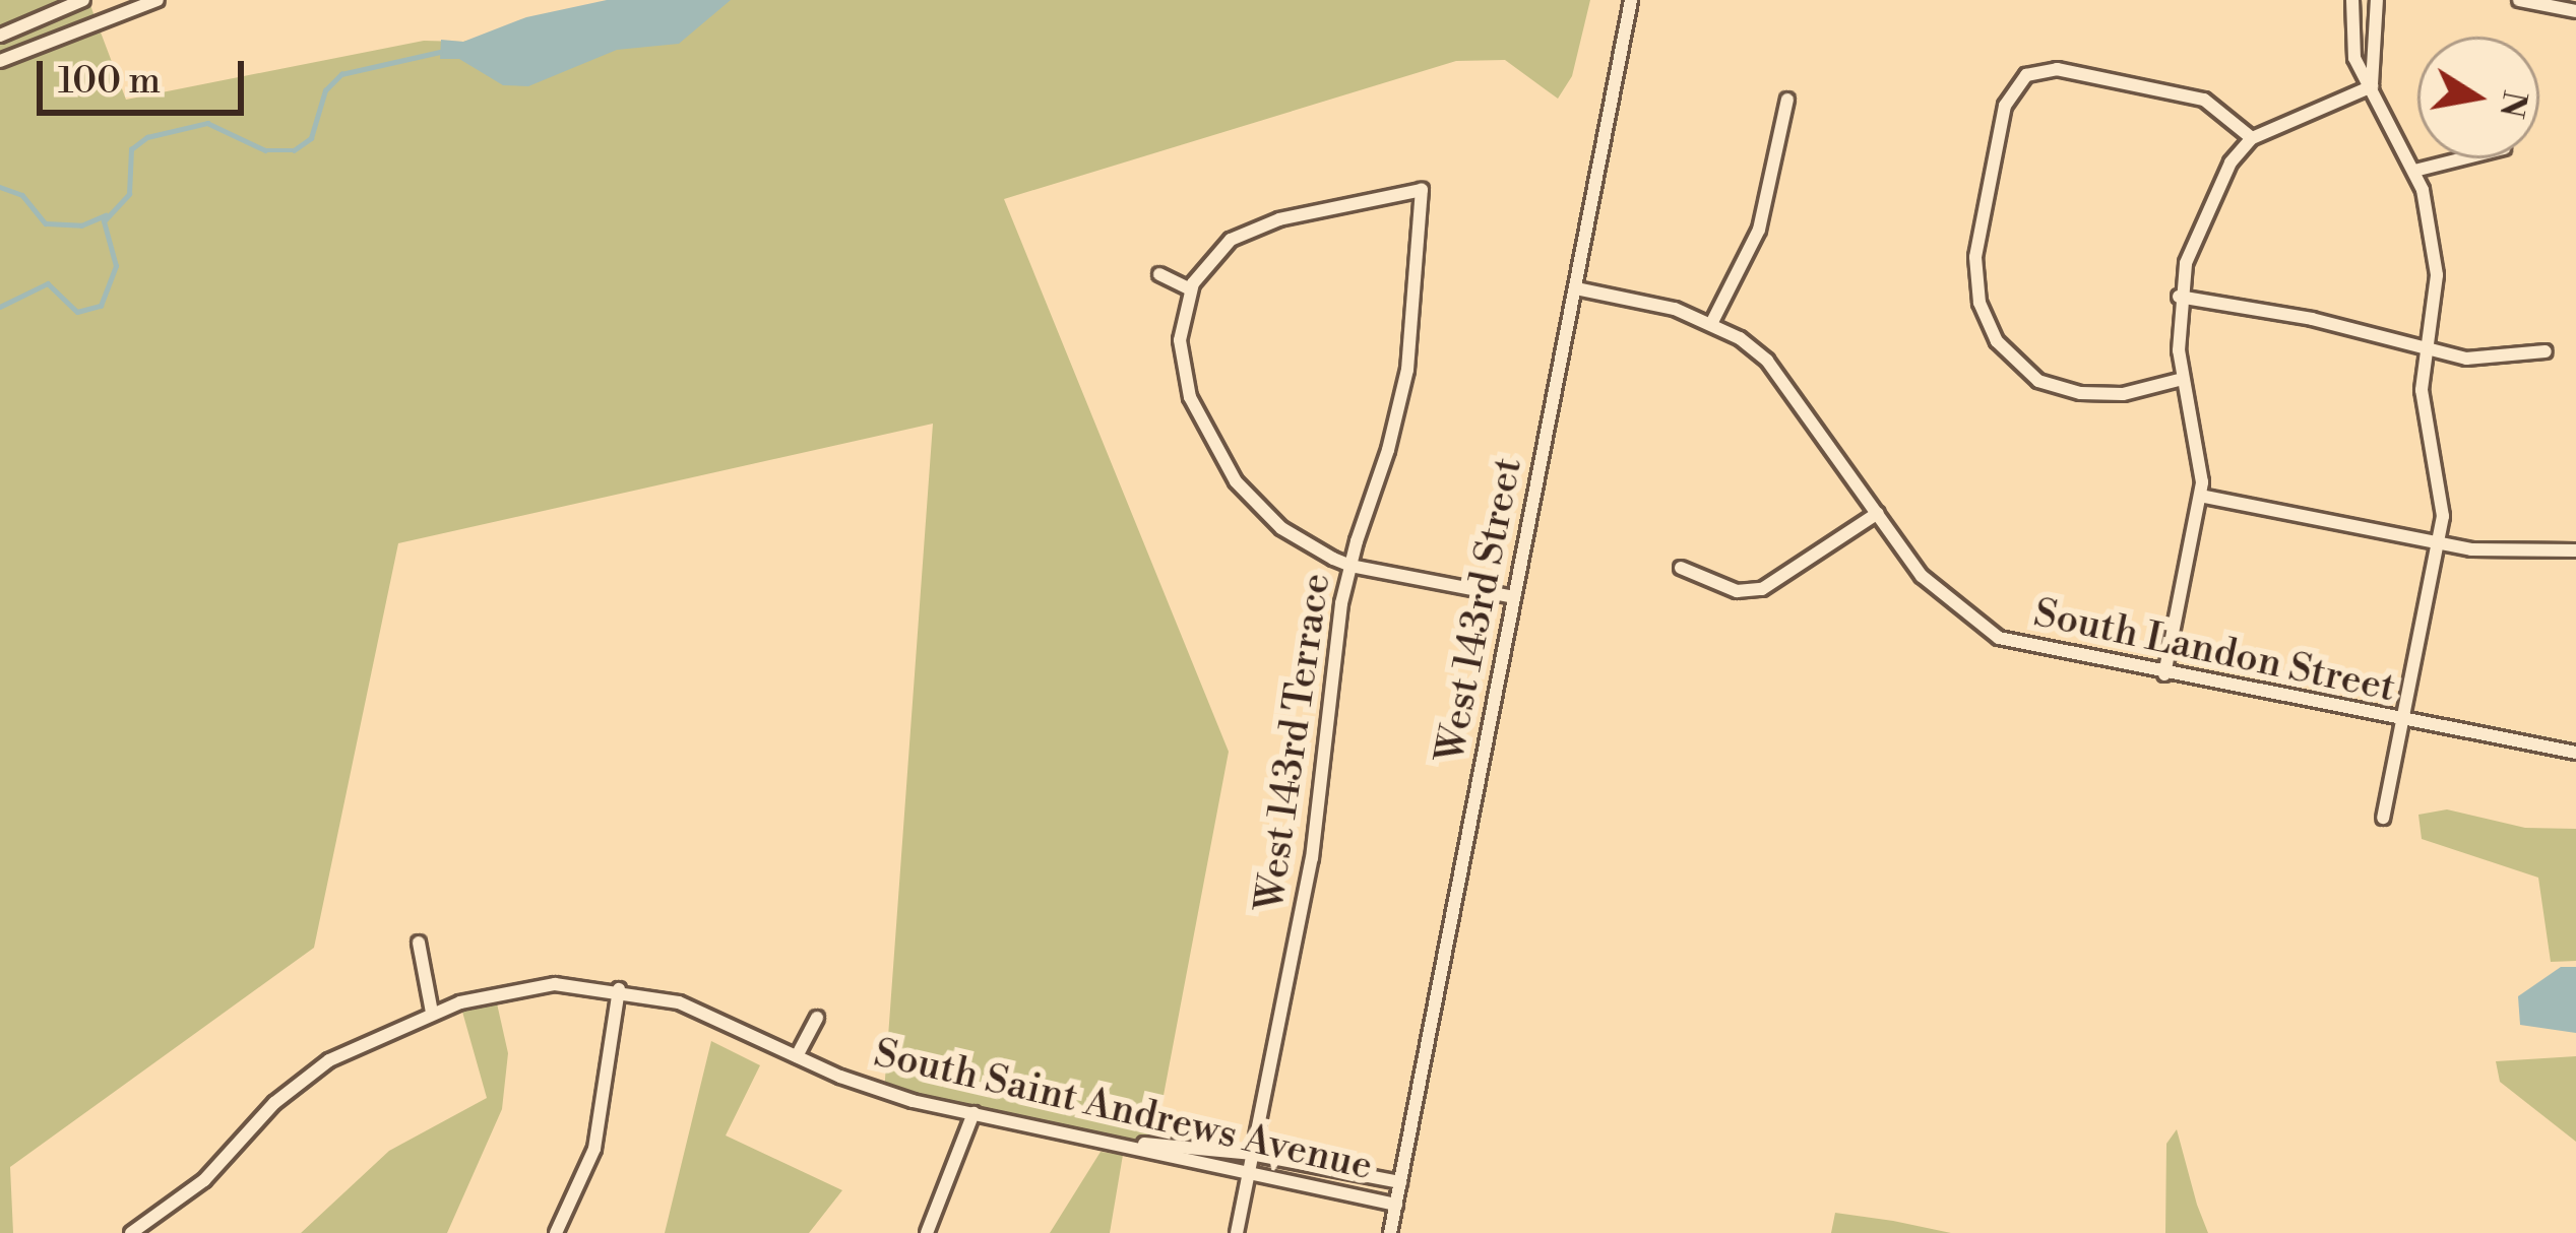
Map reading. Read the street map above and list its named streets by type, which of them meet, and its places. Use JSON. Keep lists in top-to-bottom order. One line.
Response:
{"streets":{"street":["West 143rd Street","South Landon Street","West 143rd Terrace","South Saint Andrews Avenue"]},"crossings":[["West 143rd Street","South Landon Street"],["West 143rd Street","South Saint Andrews Avenue"],["West 143rd Terrace","South Saint Andrews Avenue"]],"scale_bar":"100 m","north":"right"}
